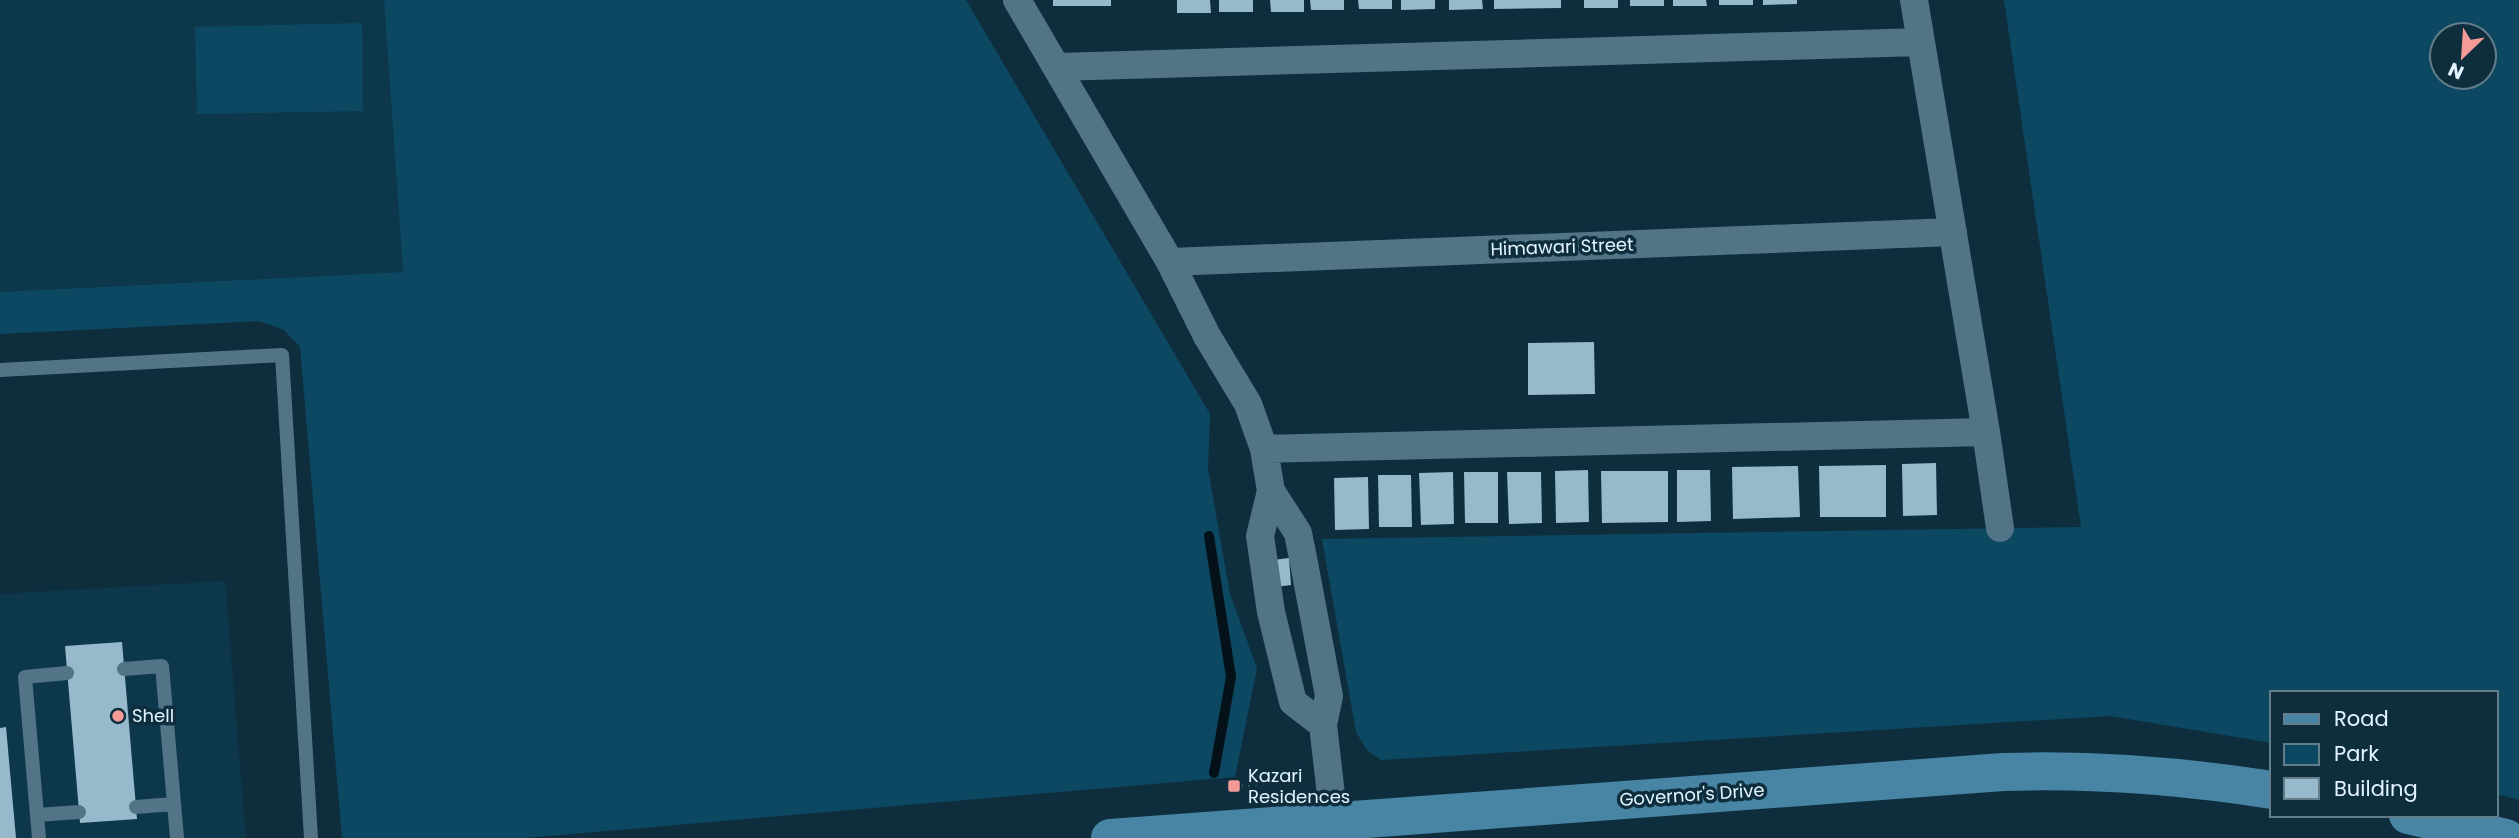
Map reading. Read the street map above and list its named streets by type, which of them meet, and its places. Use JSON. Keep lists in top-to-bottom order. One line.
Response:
{"streets":{"main road":["Governor's Drive"],"street":["Himawari Street"]},"places":{"other":["Shell"],"transit":["Kazari Residences"]},"legend":["Road","Park","Building"],"north":"bottom left"}
